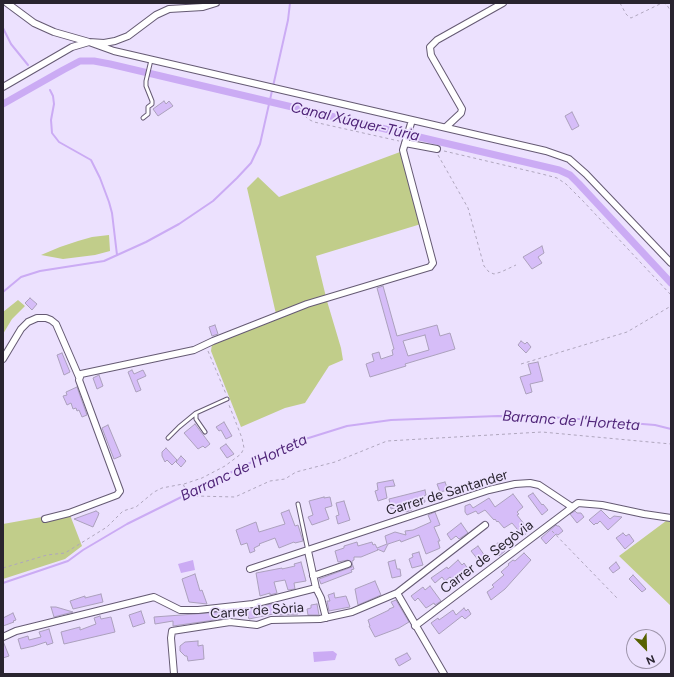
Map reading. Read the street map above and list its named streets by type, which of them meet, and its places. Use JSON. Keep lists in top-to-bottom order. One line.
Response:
{"streets":{"street":["Carrer de Santander","Carrer de Segòvia","Carrer de Sòria"]},"crossings":[["Carrer de Santander","Carrer de Segòvia"]],"water":["Canal Xúquer-Túria","Barranc de l'Horteta"],"north":"bottom right"}
